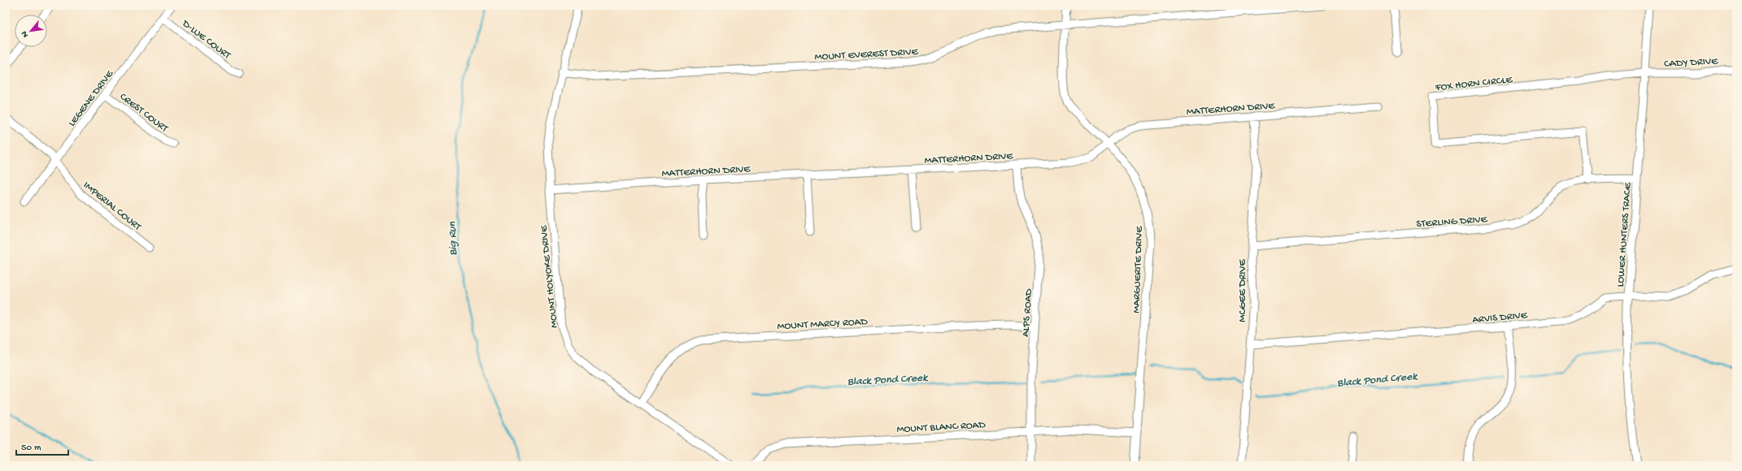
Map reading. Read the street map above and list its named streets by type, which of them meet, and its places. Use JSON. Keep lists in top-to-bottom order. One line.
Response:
{"streets":{"street":["D-LUE COURT","MOUNT EVEREST DRIVE","CADY DRIVE","FOX HORN CIRCLE","LEGENE DRIVE","MATTERHORN DRIVE","CREST COURT","IMPERIAL COURT","STERLING DRIVE","LOWER HUNTERS TRACE","MARGUERITE DRIVE","MOUNT HOLYOKE DRIVE","MCGEE DRIVE","ALPS ROAD","ARVIS DRIVE","MOUNT MARCY ROAD","MOUNT BLANC ROAD"]},"crossings":[["D-LUE COURT","LEGENE DRIVE"],["MOUNT EVEREST DRIVE","MARGUERITE DRIVE"],["MOUNT EVEREST DRIVE","MOUNT HOLYOKE DRIVE"],["CADY DRIVE","FOX HORN CIRCLE"],["CADY DRIVE","LOWER HUNTERS TRACE"],["FOX HORN CIRCLE","STERLING DRIVE"],["FOX HORN CIRCLE","LOWER HUNTERS TRACE"],["LEGENE DRIVE","CREST COURT"],["LEGENE DRIVE","IMPERIAL COURT"],["MATTERHORN DRIVE","MARGUERITE DRIVE"],["MATTERHORN DRIVE","MOUNT HOLYOKE DRIVE"],["MATTERHORN DRIVE","MCGEE DRIVE"],["MATTERHORN DRIVE","ALPS ROAD"],["STERLING DRIVE","LOWER HUNTERS TRACE"],["STERLING DRIVE","MCGEE DRIVE"],["LOWER HUNTERS TRACE","ARVIS DRIVE"],["MARGUERITE DRIVE","MOUNT BLANC ROAD"],["MOUNT HOLYOKE DRIVE","MOUNT MARCY ROAD"],["MCGEE DRIVE","ARVIS DRIVE"],["ALPS ROAD","MOUNT MARCY ROAD"],["ALPS ROAD","MOUNT BLANC ROAD"]],"water":["Big Run","Black Pond Creek"],"scale_bar":"50 m","north":"bottom left"}
